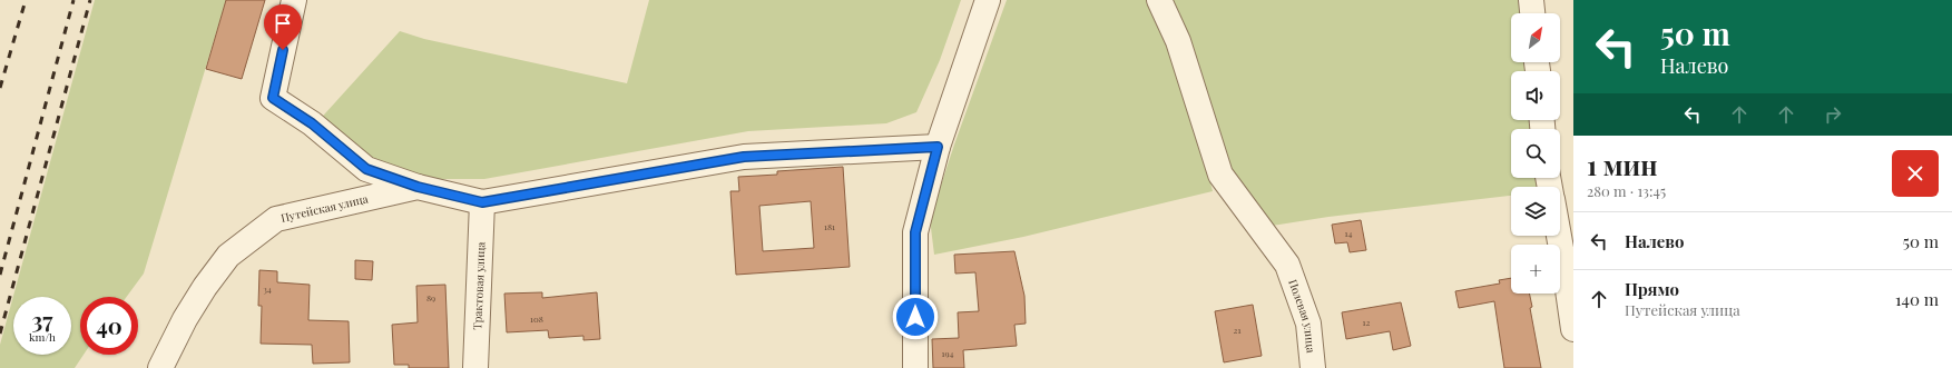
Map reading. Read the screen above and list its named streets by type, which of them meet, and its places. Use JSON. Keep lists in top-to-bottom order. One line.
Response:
{"streets":{"street":["Путейская улица","Трактовая улица","Полевая улица"]},"crossings":[["Путейская улица","Трактовая улица"]],"house_numbers":["181","14","34","89","108","12","21","194"],"north":"top right","page":{"turn":["50 m","Налево"],"map_buttons":"+","heading":["1 мин","280 m · 13:45"],"list":[{"name":"Налево","value":"50 m"},{"name":"Прямо","note":"Путейская улица","value":"140 m"}],"speed":"37 km/h","limit":"40"}}
